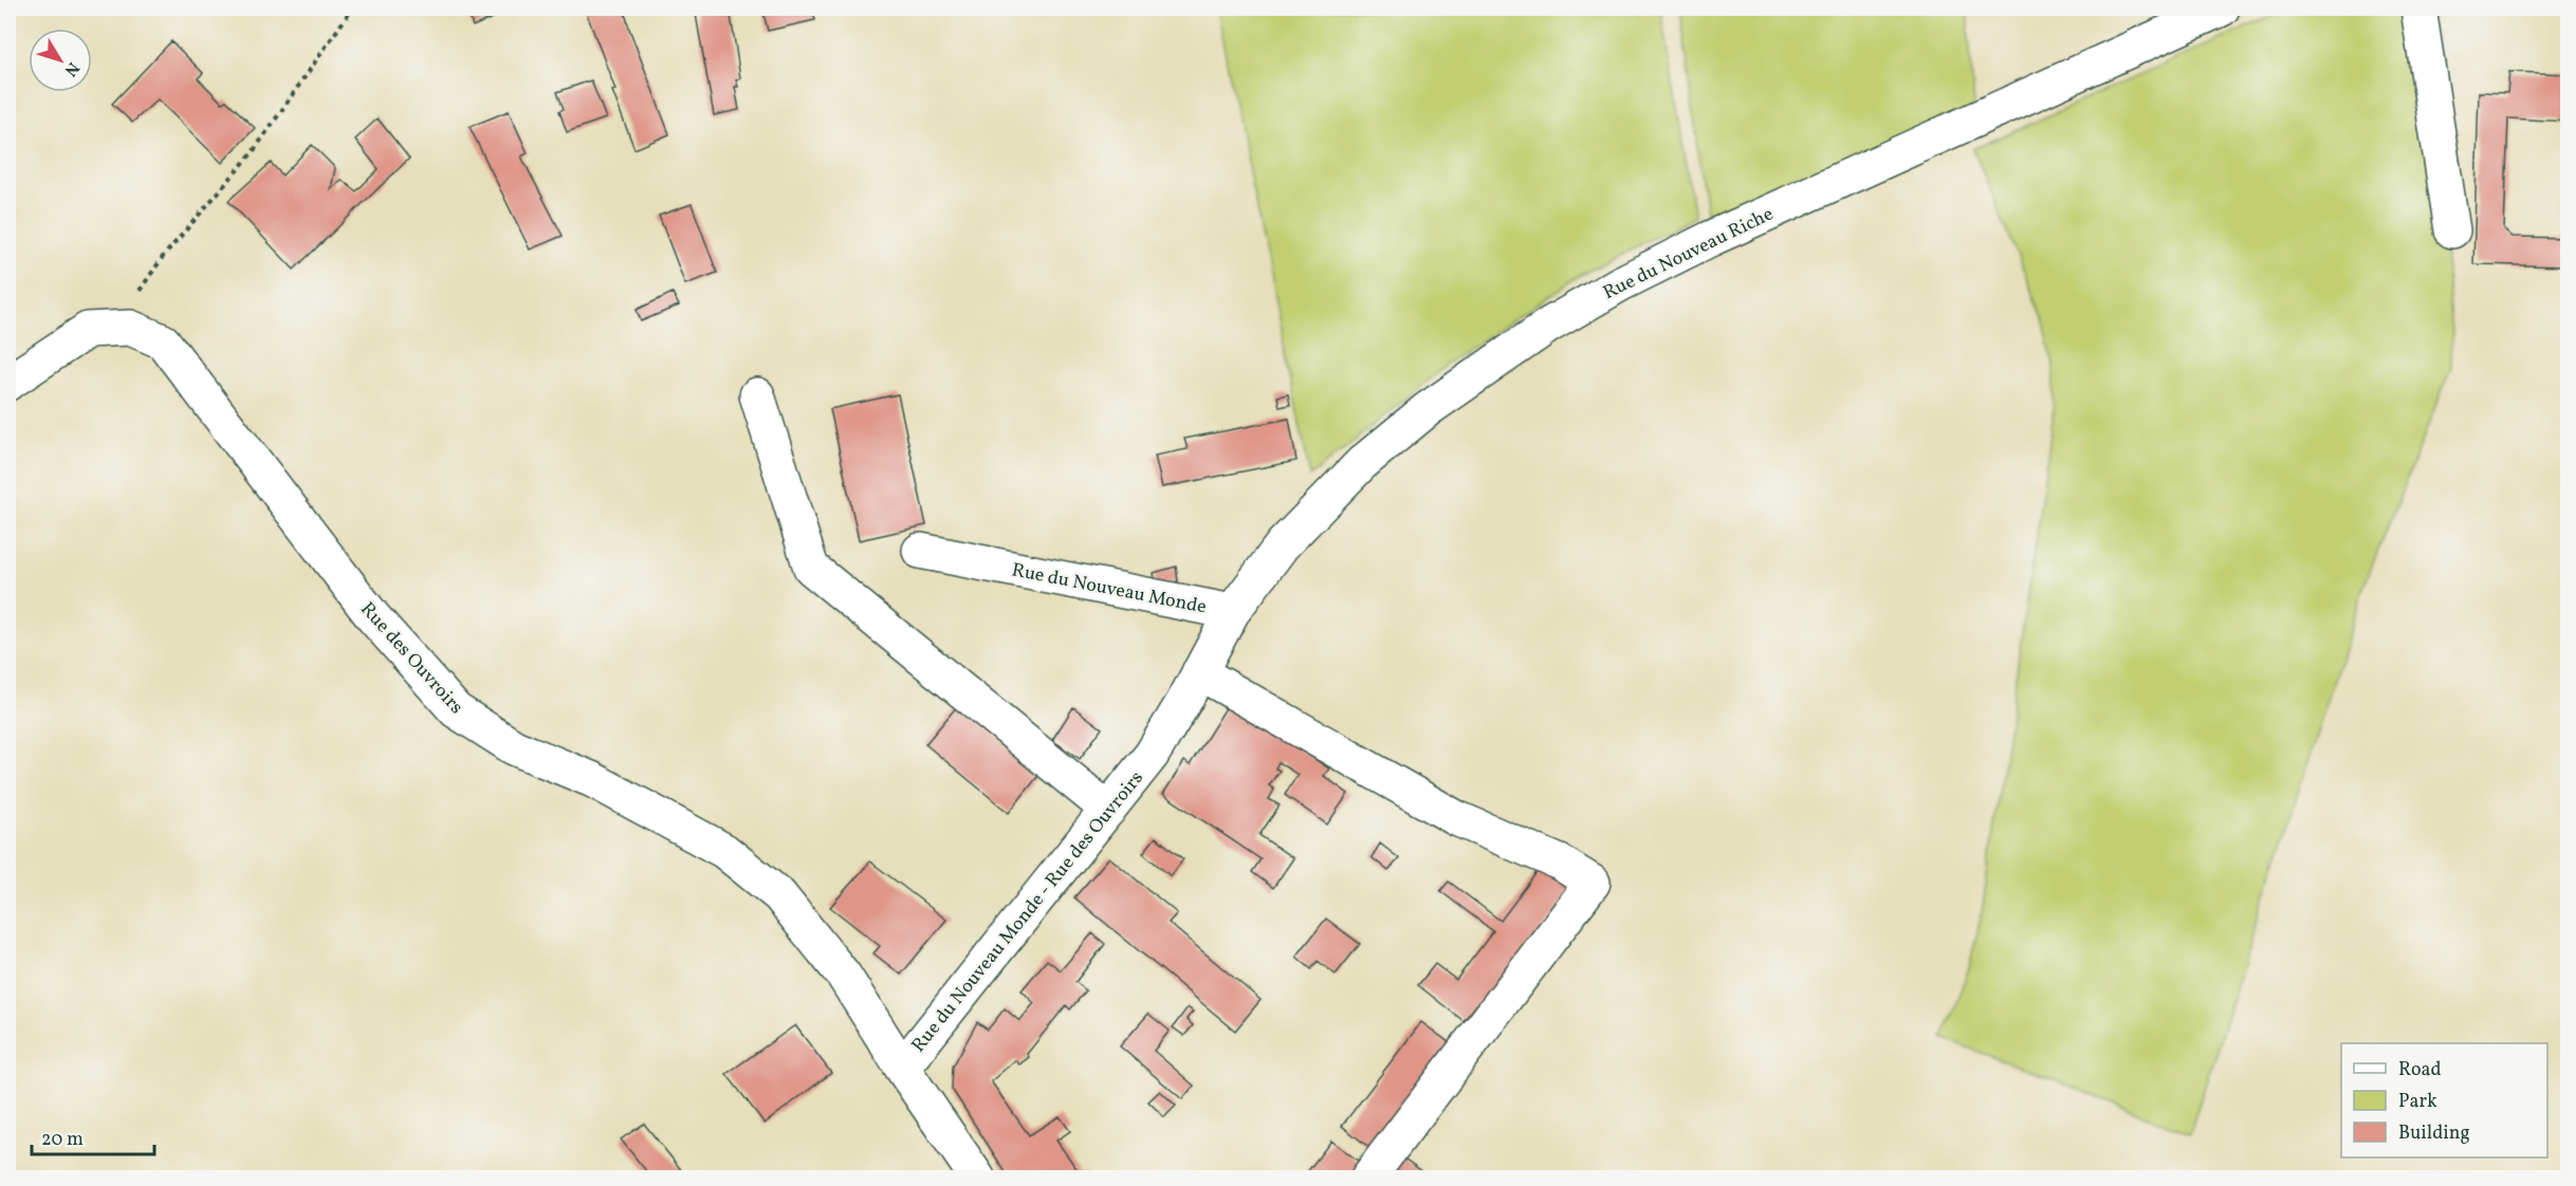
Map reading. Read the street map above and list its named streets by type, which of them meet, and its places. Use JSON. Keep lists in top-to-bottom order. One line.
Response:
{"streets":{"street":["Rue du Nouveau Riche","Rue du Nouveau Monde","Rue des Ouvroirs","Rue du Nouveau Monde - Rue des Ouvroirs"]},"crossings":[["Rue du Nouveau Riche","Rue du Nouveau Monde"],["Rue du Nouveau Monde","Rue du Nouveau Monde - Rue des Ouvroirs"],["Rue des Ouvroirs","Rue du Nouveau Monde - Rue des Ouvroirs"]],"legend":["Road","Park","Building"],"scale_bar":"20 m","north":"bottom right"}
